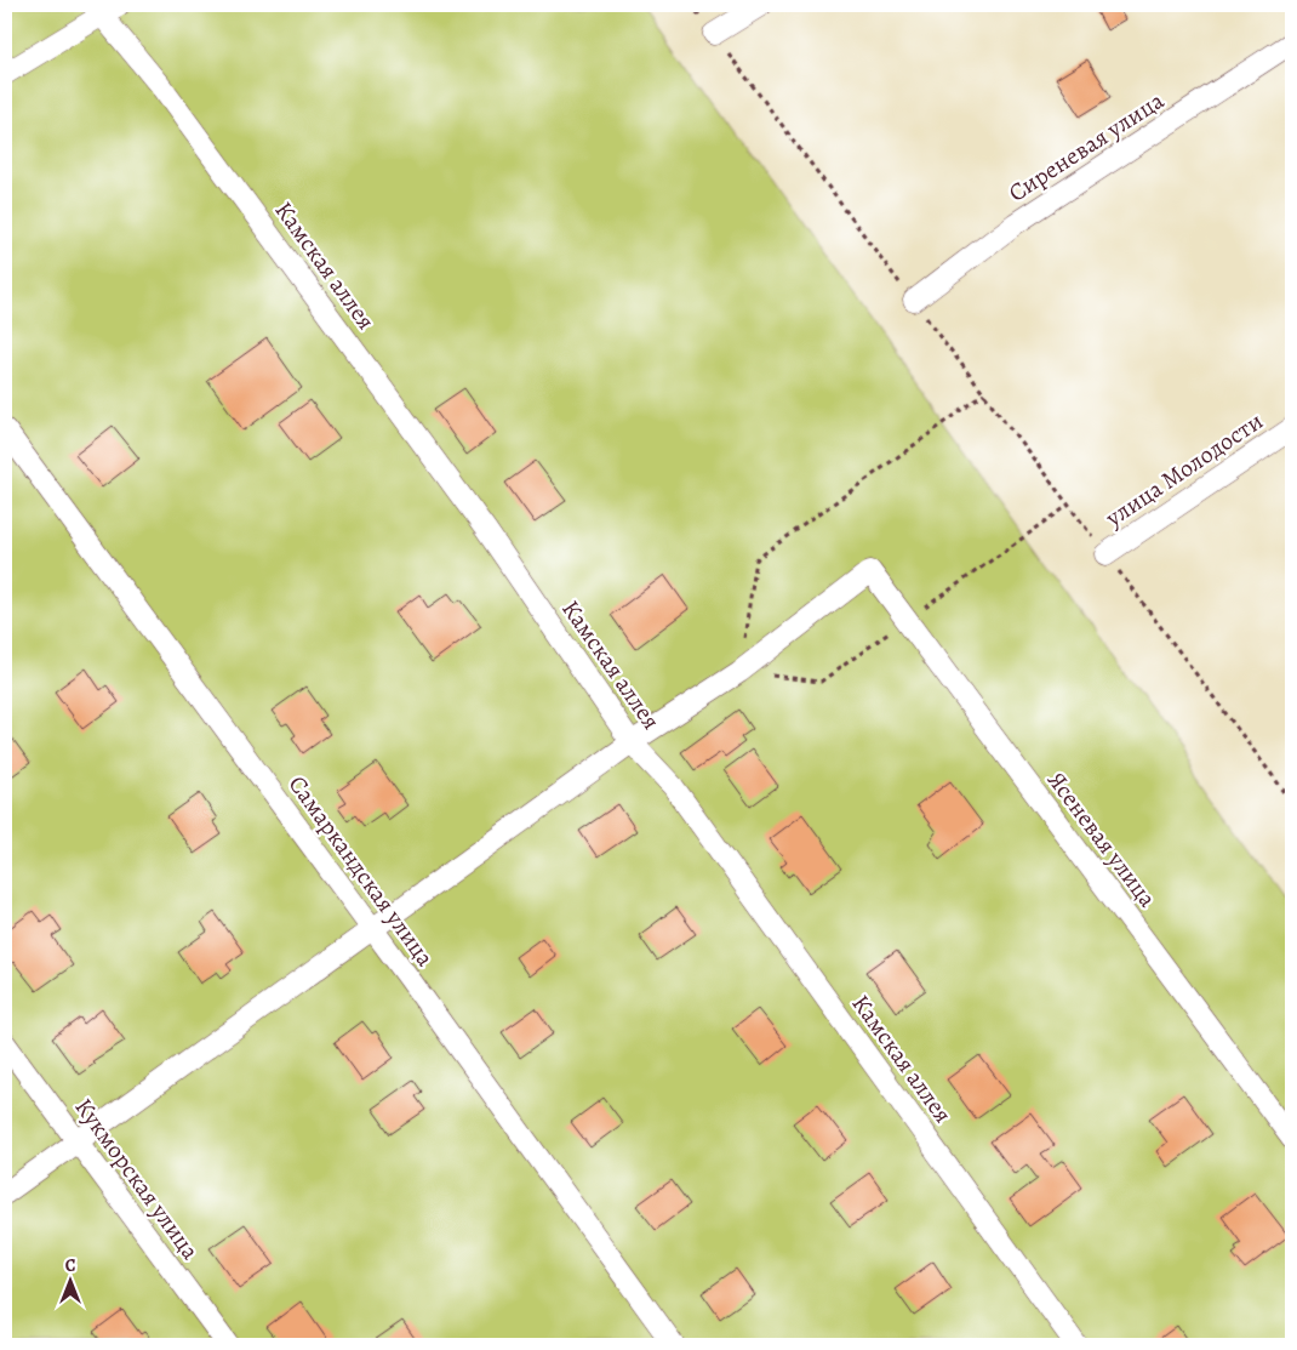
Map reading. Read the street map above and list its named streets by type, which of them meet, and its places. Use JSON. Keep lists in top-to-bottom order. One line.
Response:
{"streets":{"street":["Сиреневая улица","Камская аллея","улица Молодости","Ясеневая улица","Самаркандская улица","Кукморская улица"]},"north":"top"}
